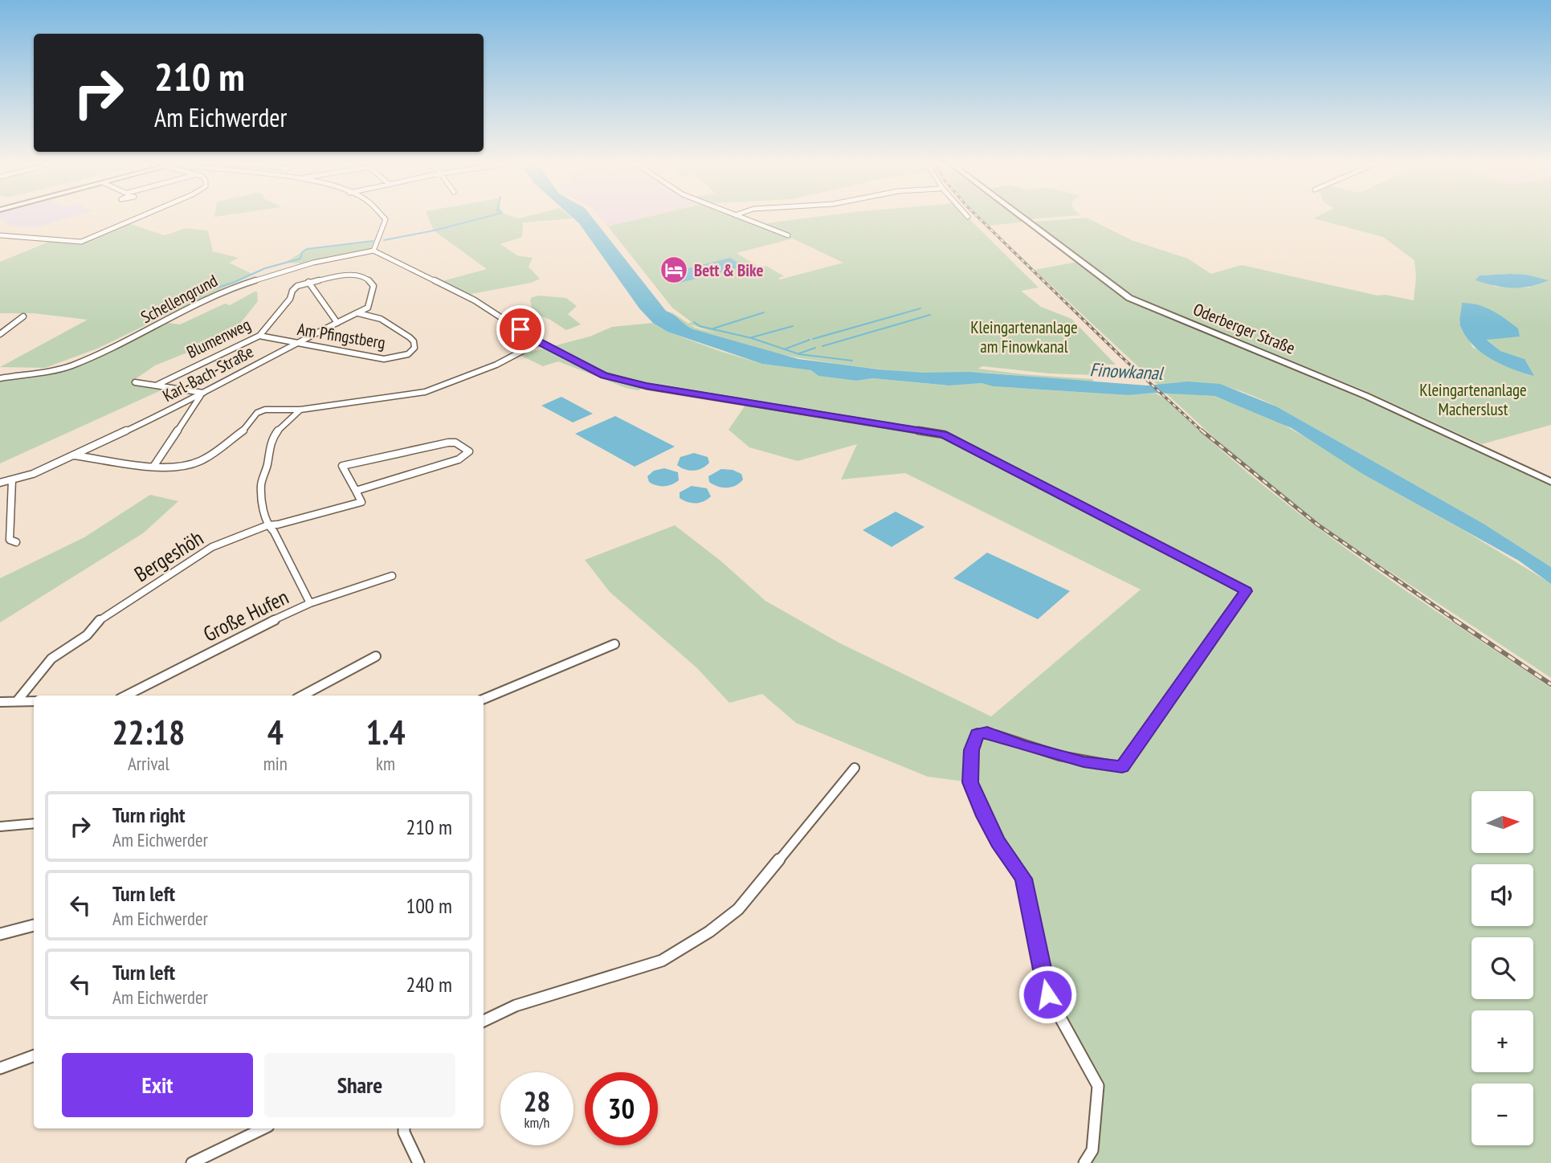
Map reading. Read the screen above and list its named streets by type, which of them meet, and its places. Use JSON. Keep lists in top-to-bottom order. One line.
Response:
{"streets":{"main road":["Oderberger Straße"],"street":["Schellengrund","Am Pfingstberg","Blumenweg","Karl-Bach-Straße","Bergeshöh","Große Hufen"]},"crossings":[["Am Pfingstberg","Blumenweg"],["Am Pfingstberg","Karl-Bach-Straße"],["Blumenweg","Karl-Bach-Straße"]],"water":["Finowkanal"],"parks":["Kleingartenanlage am Finowkanal","Kleingartenanlage Macherslust"],"places":{"hotel":["Bett & Bike"]},"north":"right","page":{"turn":["210 m","Am Eichwerder"],"eta":["22:18","Arrival","4","min","1.4","km"],"map_buttons":["+","−"],"list":[{"name":"Turn right","note":"Am Eichwerder","value":"210 m"},{"name":"Turn left","note":"Am Eichwerder","value":"100 m"},{"name":"Turn left","note":"Am Eichwerder","value":"240 m"}],"buttons":["Exit","Share"],"speed":"28 km/h","limit":"30"}}
